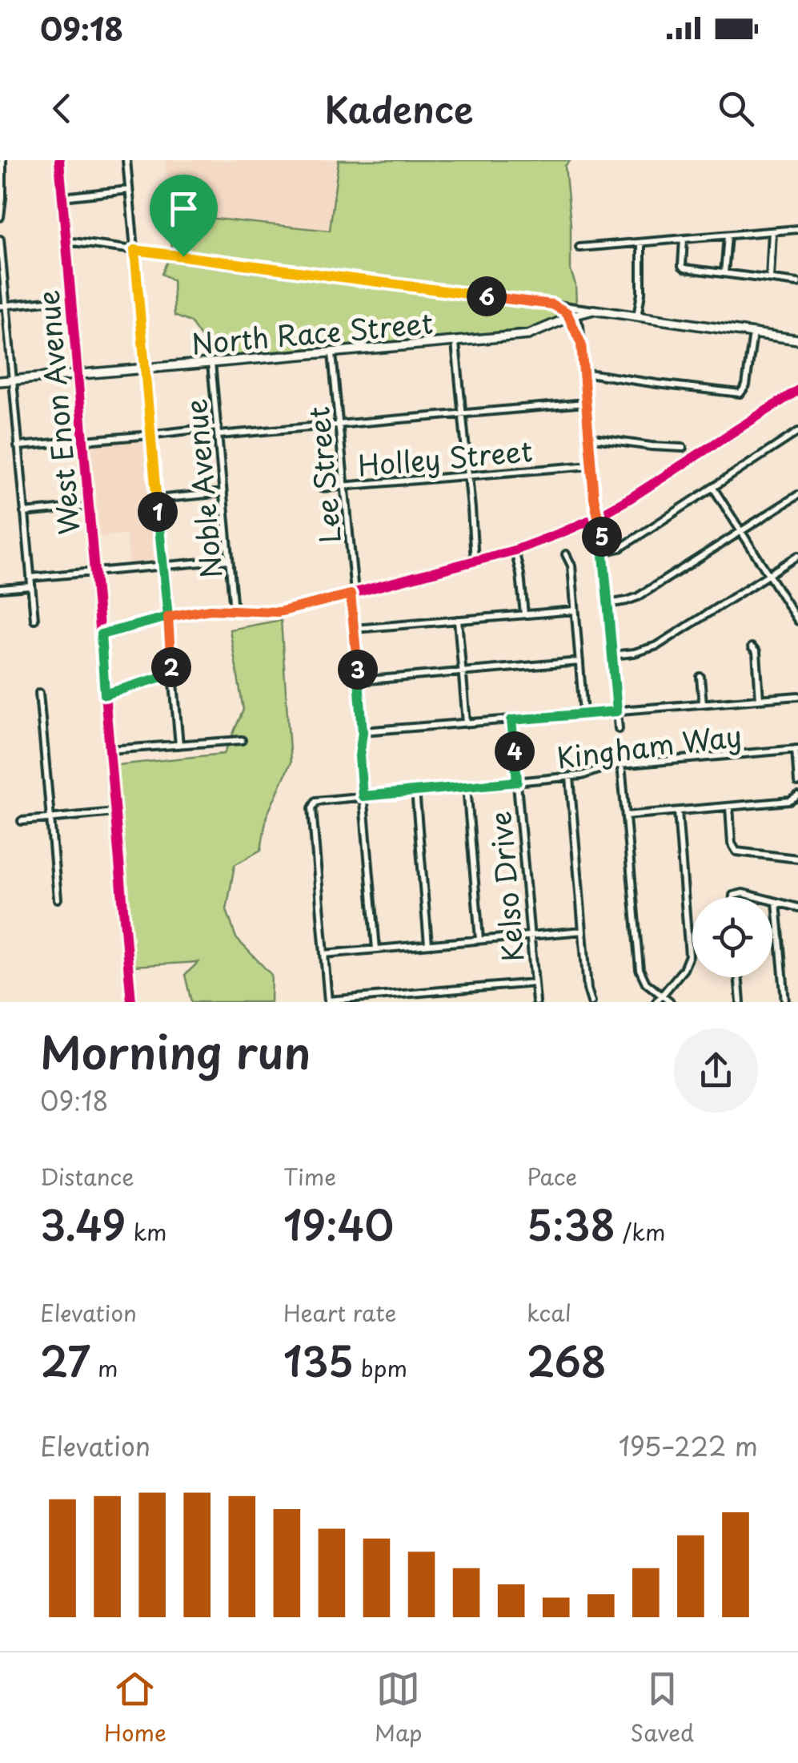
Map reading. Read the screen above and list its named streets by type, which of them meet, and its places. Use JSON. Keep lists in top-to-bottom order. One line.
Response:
{"streets":{"main road":["North Race Street"],"street":["West Enon Avenue","Holley Street","Lee Street","Noble Avenue","Kingham Way","Kelso Drive"]},"crossings":[["North Race Street","West Enon Avenue"],["North Race Street","Lee Street"],["North Race Street","Noble Avenue"],["Holley Street","Lee Street"],["Lee Street","Kingham Way"],["Kingham Way","Kelso Drive"]],"page":{"status":"09:18","header":"Kadence","pins":["6","1","5","2","3","4"],"heading":["Morning run","09:18"],"stats":[["Distance","3.49 km"],["Time","19:40"],["Pace","5:38 /km"],["Elevation","27 m"],["Heart rate","135 bpm"],["kcal","268"]],"chart":["Elevation","195–222 m"],"tabs":["Home","Map","Saved"]}}
